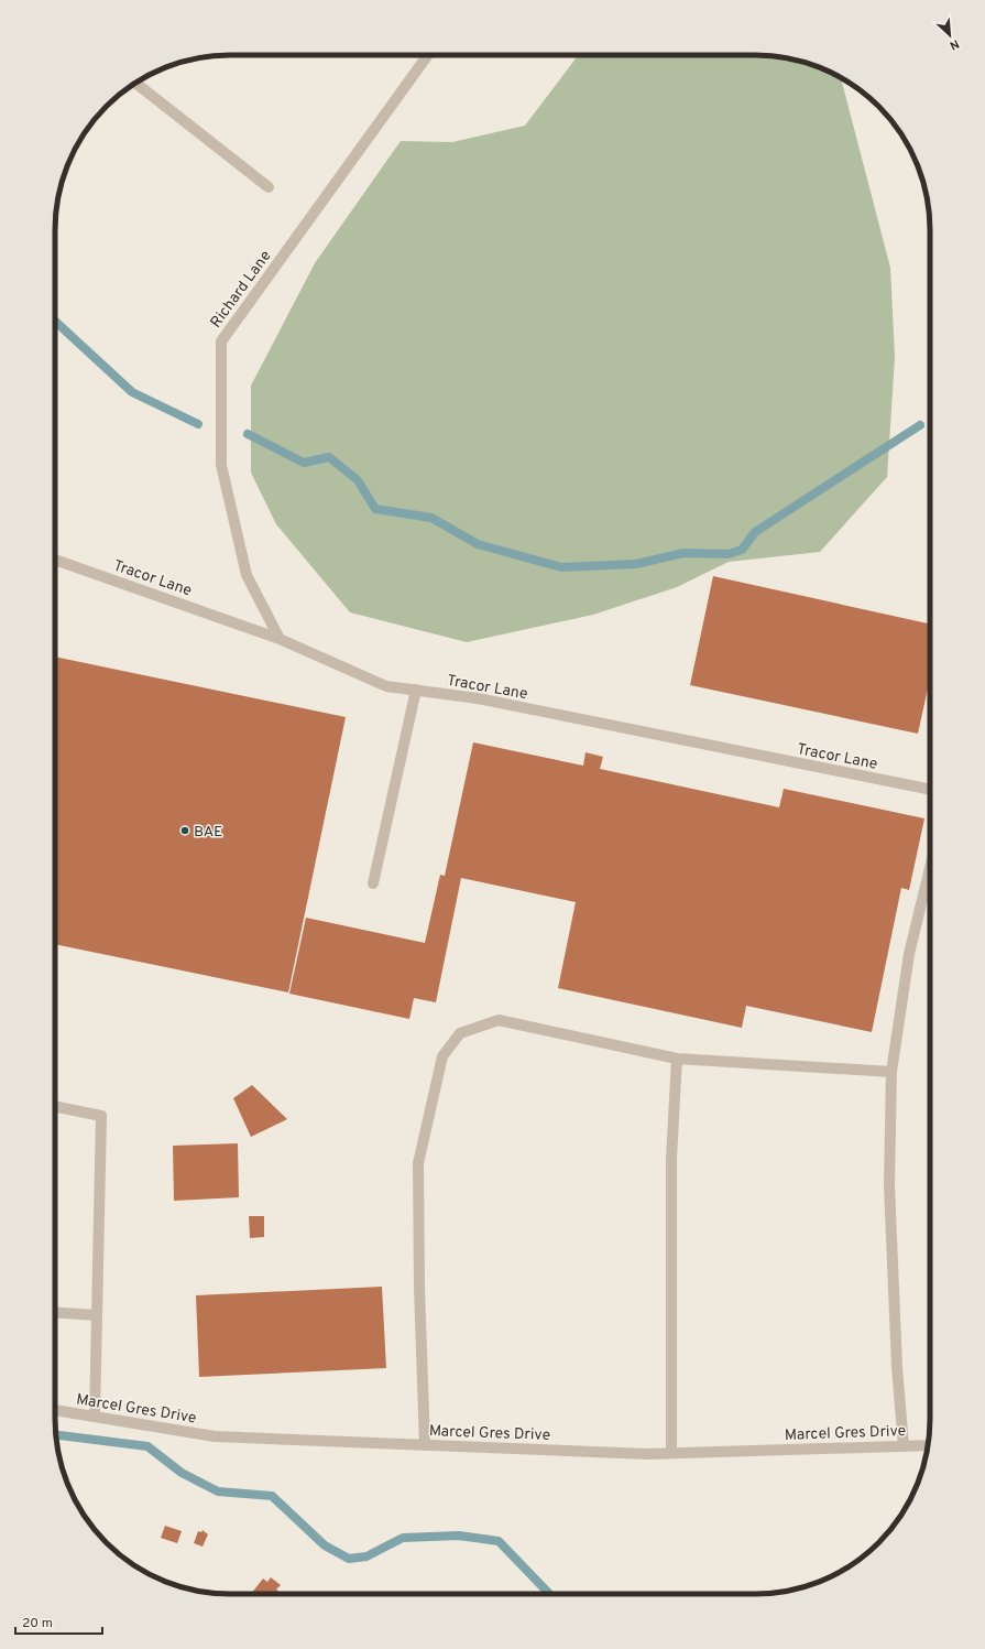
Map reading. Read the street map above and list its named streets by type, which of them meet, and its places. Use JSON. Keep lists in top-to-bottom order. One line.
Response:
{"streets":{"street":["Richard Lane","Tracor Lane","Marcel Gres Drive"]},"crossings":[["Richard Lane","Tracor Lane"]],"places":["BAE"],"scale_bar":"20 m","north":"bottom right"}
